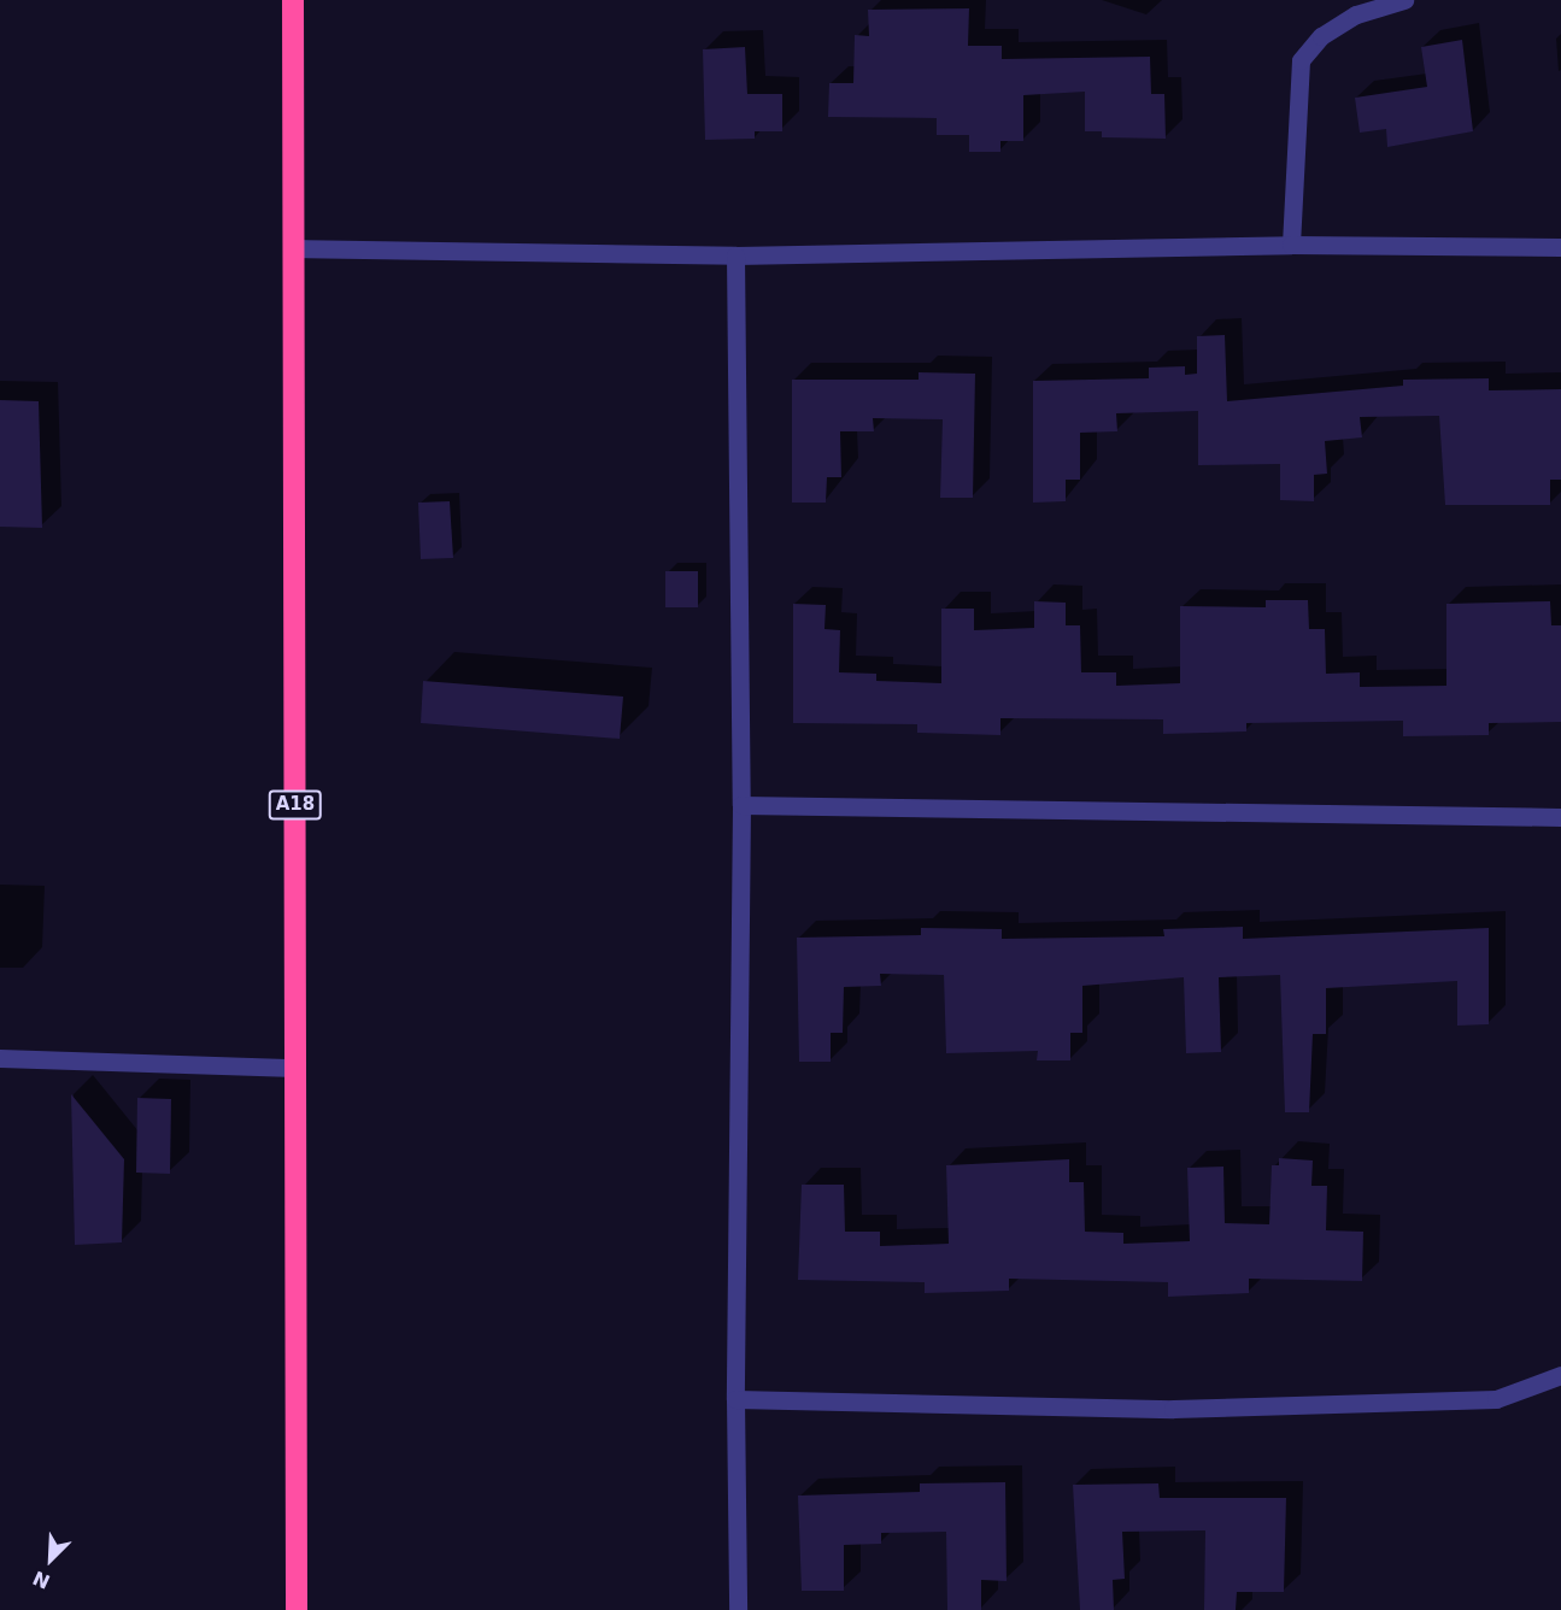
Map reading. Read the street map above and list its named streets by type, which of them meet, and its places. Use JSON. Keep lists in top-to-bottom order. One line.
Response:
{"streets":{"highway":["A18"]},"north":"bottom left"}
